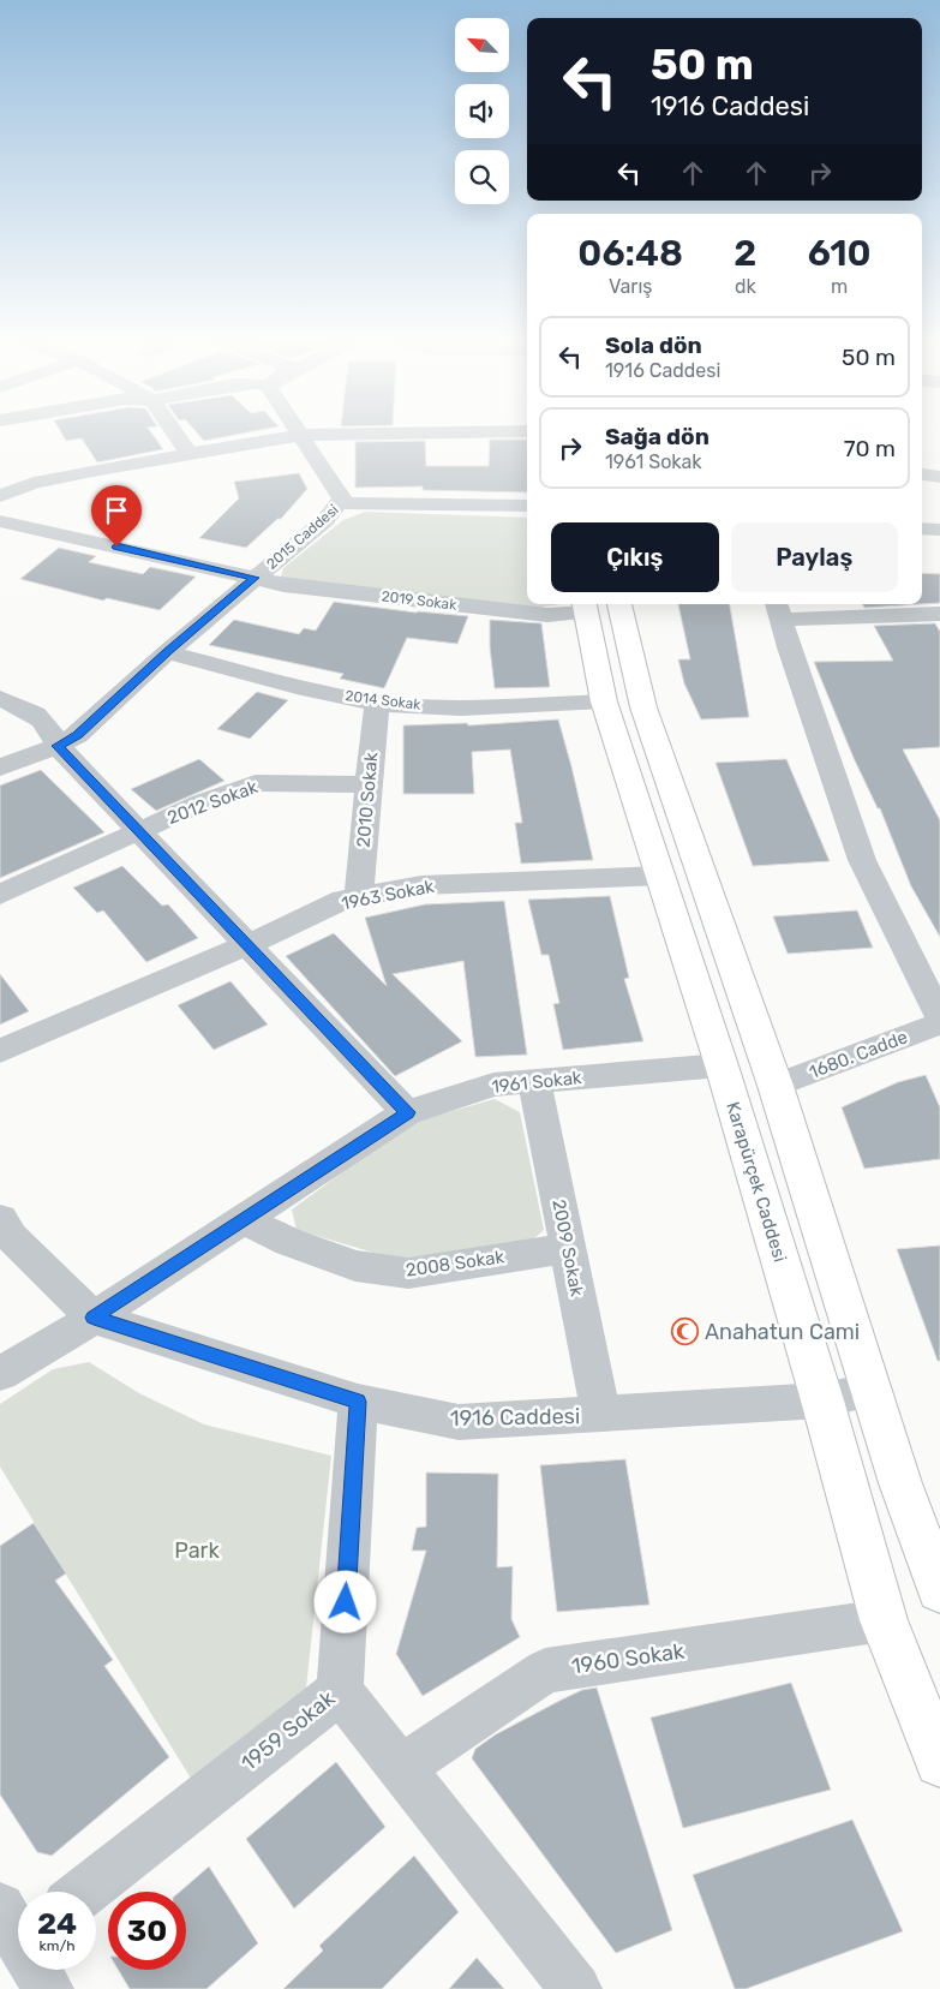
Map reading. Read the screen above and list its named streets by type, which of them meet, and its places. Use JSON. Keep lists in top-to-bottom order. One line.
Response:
{"streets":{"main road":["Karapürçek Caddesi"],"street":["2015 Caddesi","2019 Sokak","2014 Sokak","2010 Sokak","2012 Sokak","1963 Sokak","1680. Cadde","1961 Sokak","2009 Sokak","2008 Sokak","1916 Caddesi","1960 Sokak","1959 Sokak"]},"crossings":[["2015 Caddesi","2019 Sokak"],["2015 Caddesi","2014 Sokak"],["2014 Sokak","2010 Sokak"],["2014 Sokak","Karapürçek Caddesi"],["2010 Sokak","2012 Sokak"],["2010 Sokak","1963 Sokak"],["1963 Sokak","Karapürçek Caddesi"],["1961 Sokak","Karapürçek Caddesi"],["1961 Sokak","2009 Sokak"],["1961 Sokak","2008 Sokak"],["1961 Sokak","1916 Caddesi"],["Karapürçek Caddesi","1916 Caddesi"],["Karapürçek Caddesi","1960 Sokak"],["2009 Sokak","2008 Sokak"],["2009 Sokak","1916 Caddesi"],["1916 Caddesi","1959 Sokak"]],"parks":["Park"],"places":{"mosque":["Anahatun Cami"]},"north":"top left","page":{"turn":["50 m","1916 Caddesi"],"eta":["06:48","Varış","2","dk","610","m"],"list":[{"name":"Sola dön","note":"1916 Caddesi","value":"50 m"},{"name":"Sağa dön","note":"1961 Sokak","value":"70 m"}],"buttons":["Çıkış","Paylaş"],"speed":"24 km/h","limit":"30"}}
